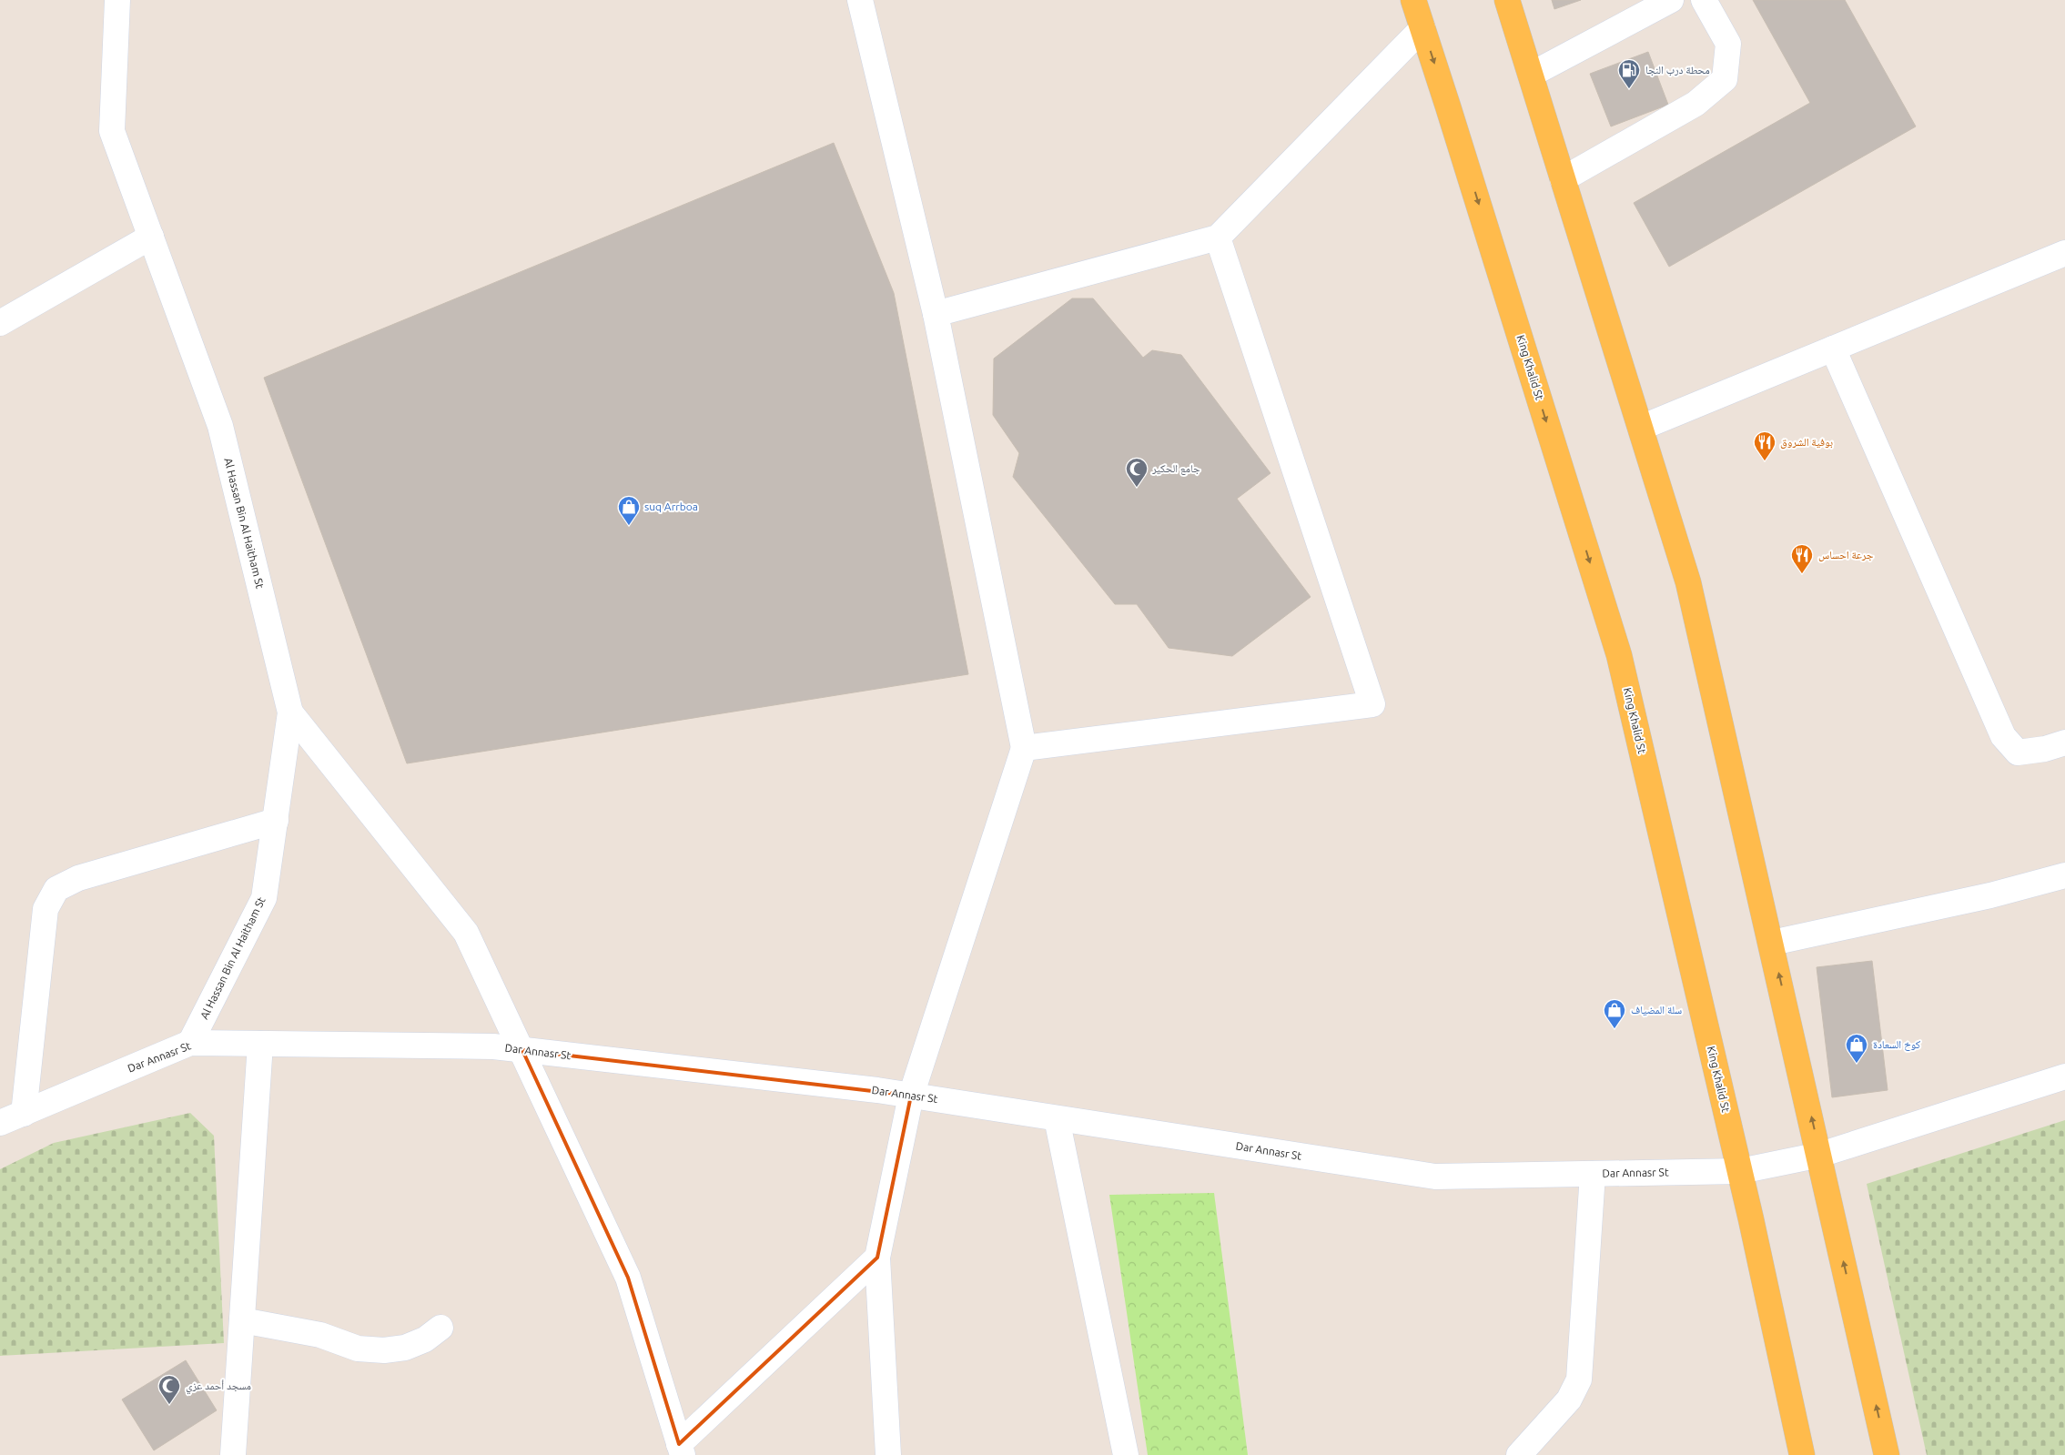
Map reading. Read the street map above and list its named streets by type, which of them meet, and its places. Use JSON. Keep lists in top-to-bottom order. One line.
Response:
{"streets":{"main road":["King Khalid St"],"street":["Al Hassan Bin Al Haitham St","Dar Annasr St"]},"crossings":[["King Khalid St","Dar Annasr St"],["Al Hassan Bin Al Haitham St","Dar Annasr St"]],"places":{"fuel station":["محطة درب النجا"],"restaurant":["بوفية الشروق","جرعة احساس"],"mosque":["جامع الحكير","مسجد أحمد عزي"],"shop":["suq Arrboa","سلة المضياف","كوخ السعادة"]}}
